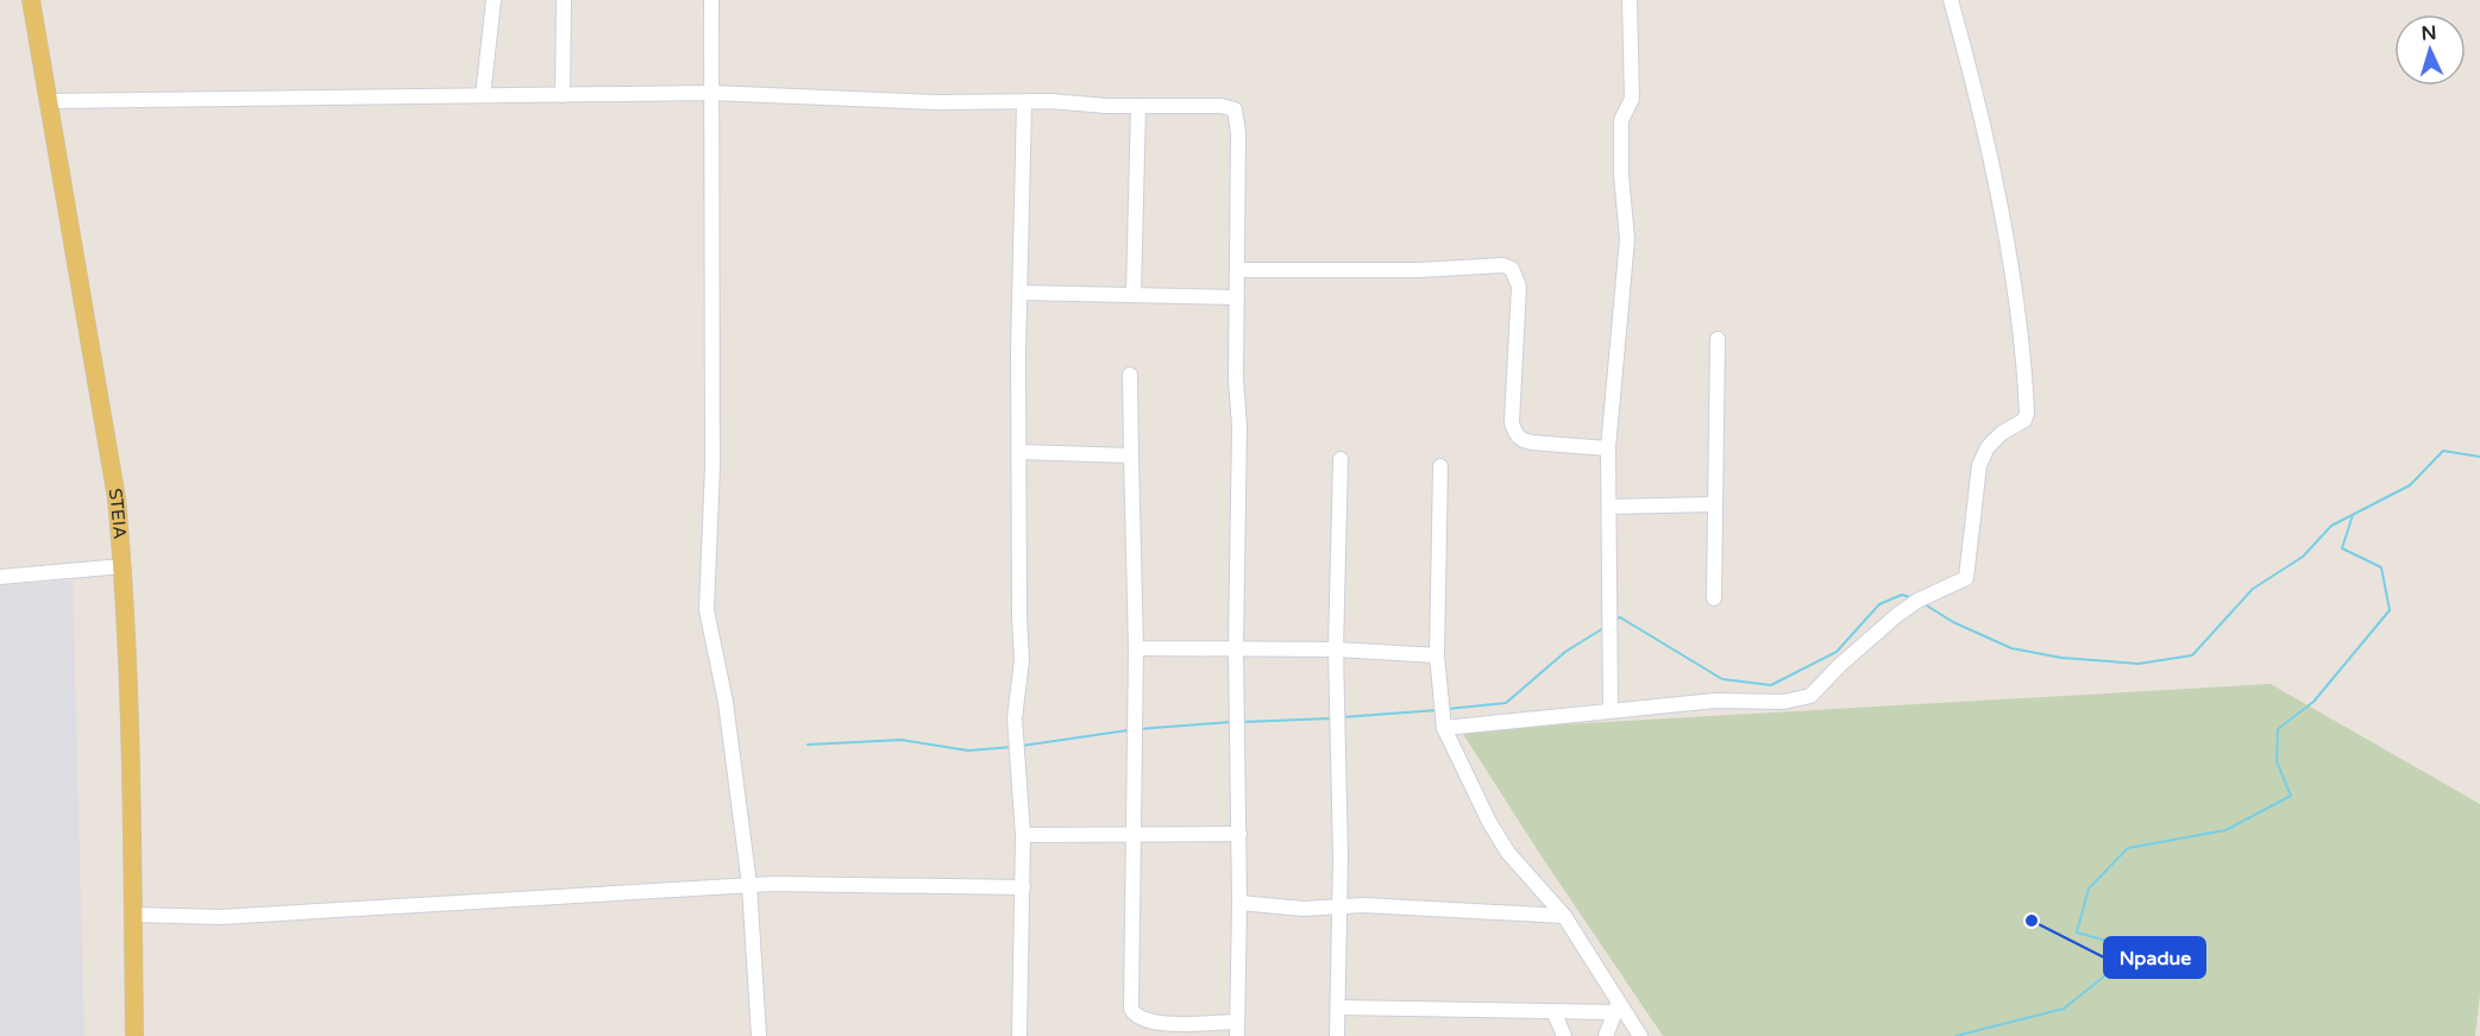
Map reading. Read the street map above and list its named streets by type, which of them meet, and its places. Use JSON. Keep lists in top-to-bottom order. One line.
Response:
{"streets":{"main road":["STEIA"]},"places":["Npadue"],"north":"top"}
